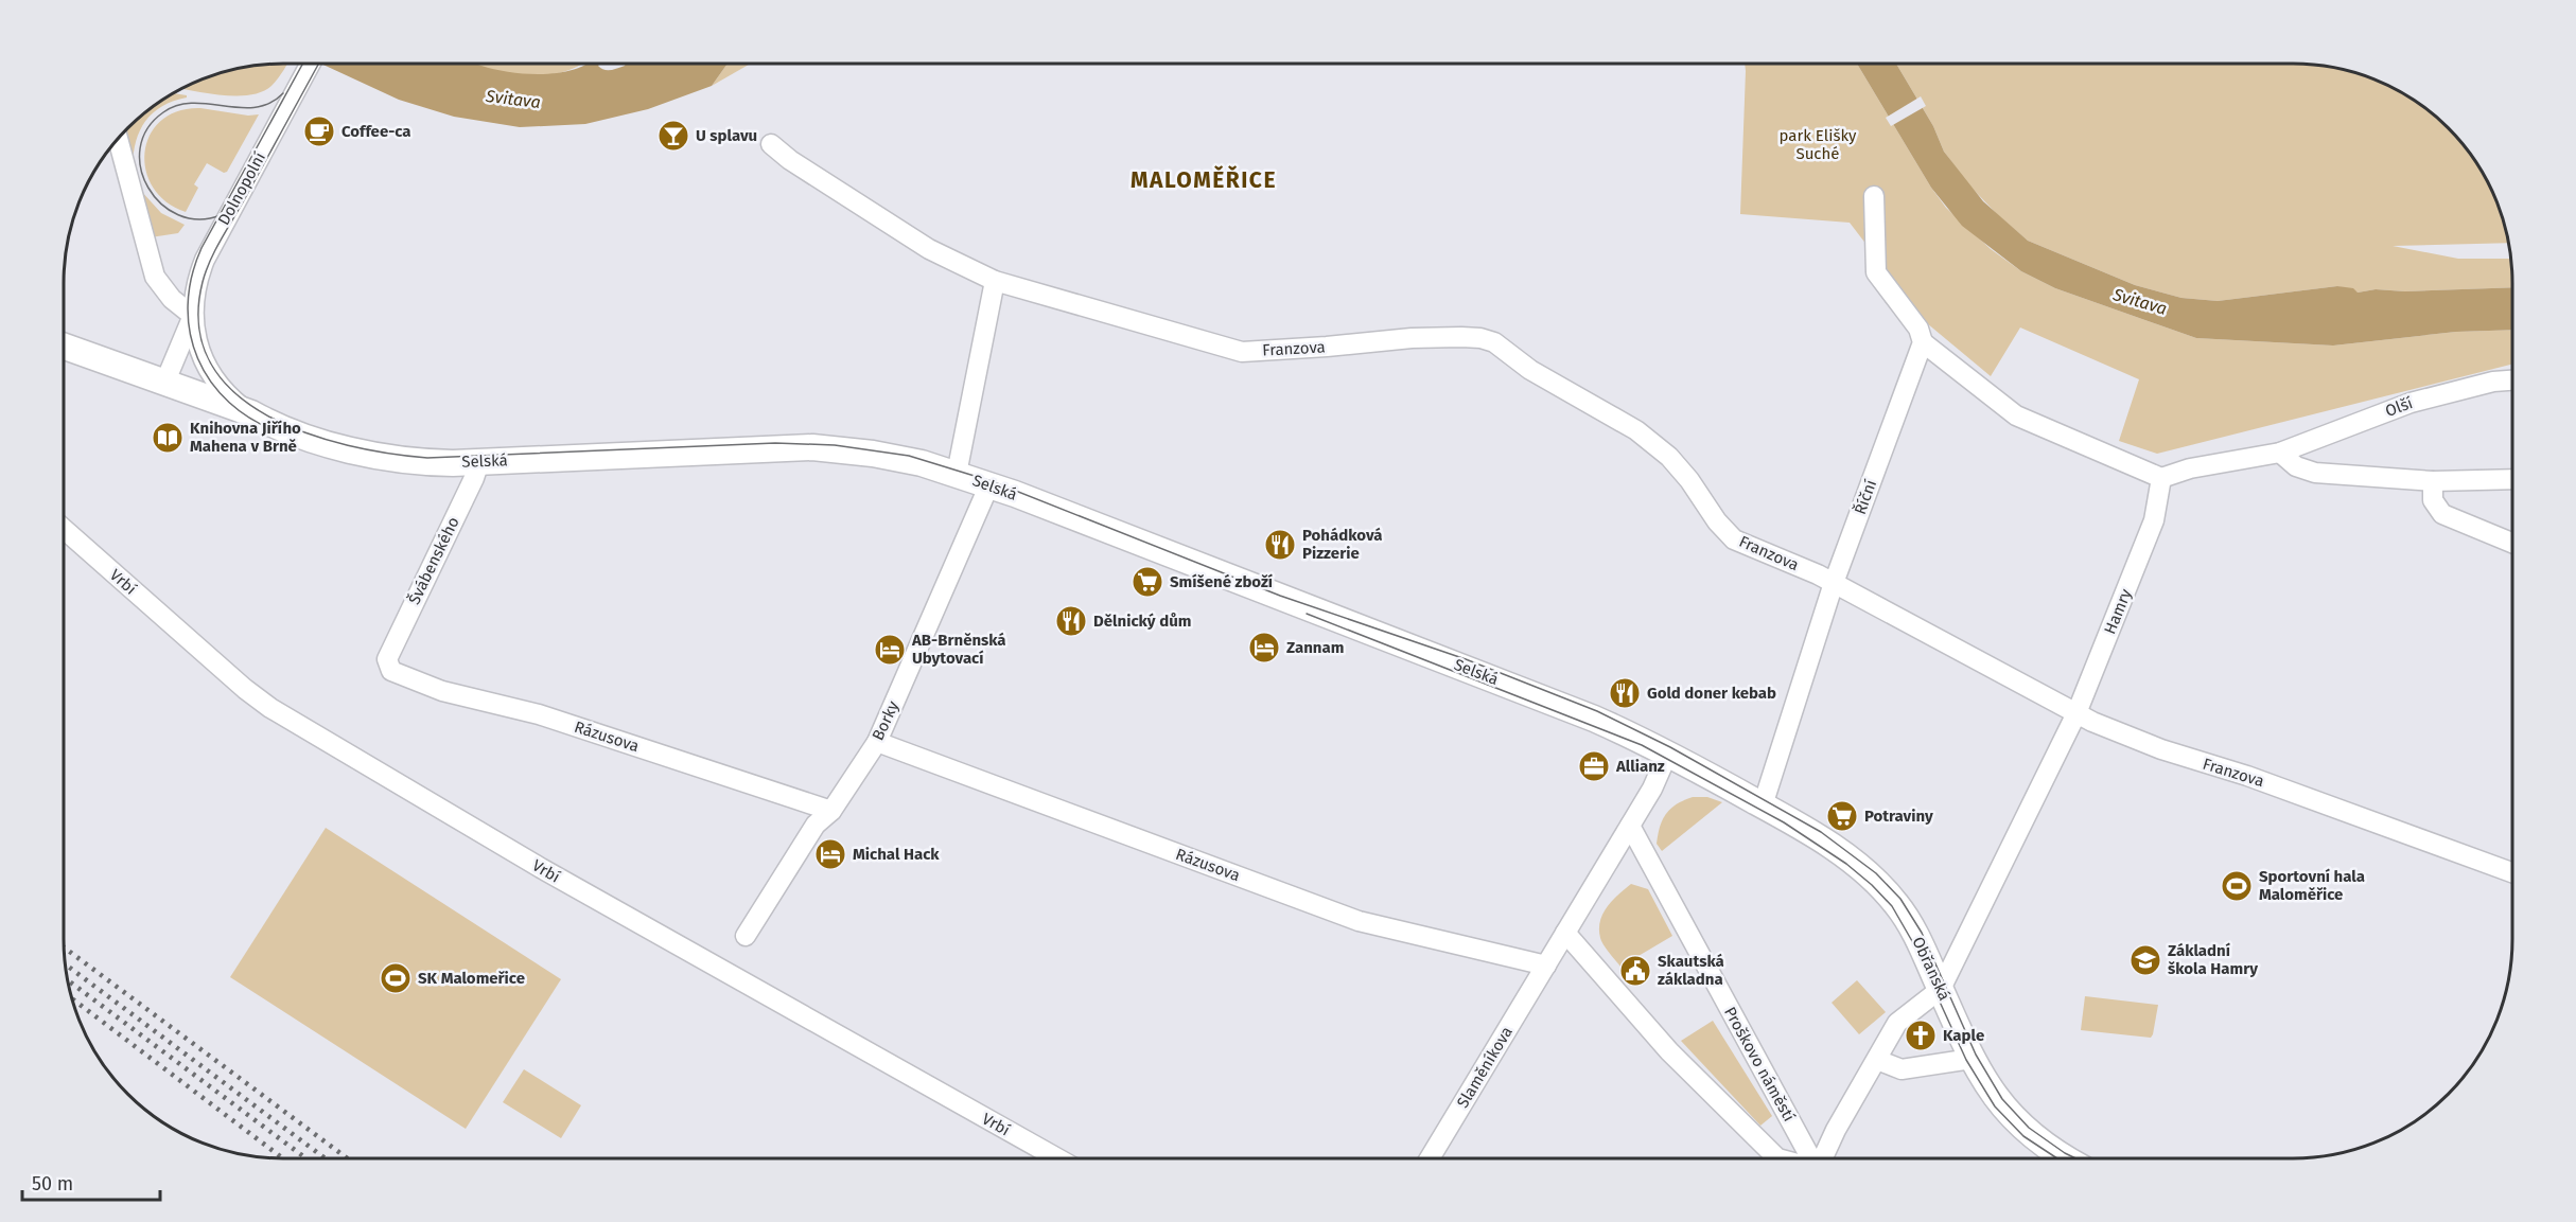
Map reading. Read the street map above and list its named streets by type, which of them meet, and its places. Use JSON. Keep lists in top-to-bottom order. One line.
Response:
{"streets":{"main road":["Selská","Obřanská"],"street":["Dolnopolní","Franzova","Olší","Říční","Švábenského","Vrbí","Hamry","Borky","Rázusova","Proškovo náměstí","Slaměníkova"]},"crossings":[["Dolnopolní","Selská"],["Franzova","Říční"],["Franzova","Hamry"],["Olší","Hamry"],["Selská","Říční"],["Selská","Švábenského"],["Selská","Borky"],["Selská","Obřanská"],["Švábenského","Rázusova"],["Hamry","Obřanská"],["Borky","Rázusova"],["Rázusova","Slaměníkova"]],"districts":["MALOMĚŘICE"],"water":["Svitava"],"parks":["park Elišky Suché"],"places":{"cafe":["Coffee-ca"],"bar":["U splavu"],"library":["Knihovna Jiřího Mahena v Brně"],"restaurant":["Pohádková Pizzerie","Dělnický dům","Gold doner kebab"],"supermarket":["Smíšené zboží","Potraviny"],"hotel":["Zannam","AB-Brněnská Ubytovací","Michal Hack"],"office":["Allianz"],"sports":["Sportovní hala Maloměřice","SK Malomeřice"],"school or university":["Základní škola Hamry"],"public building":["Skautská základna"],"church":["Kaple"]},"scale_bar":"50 m"}
